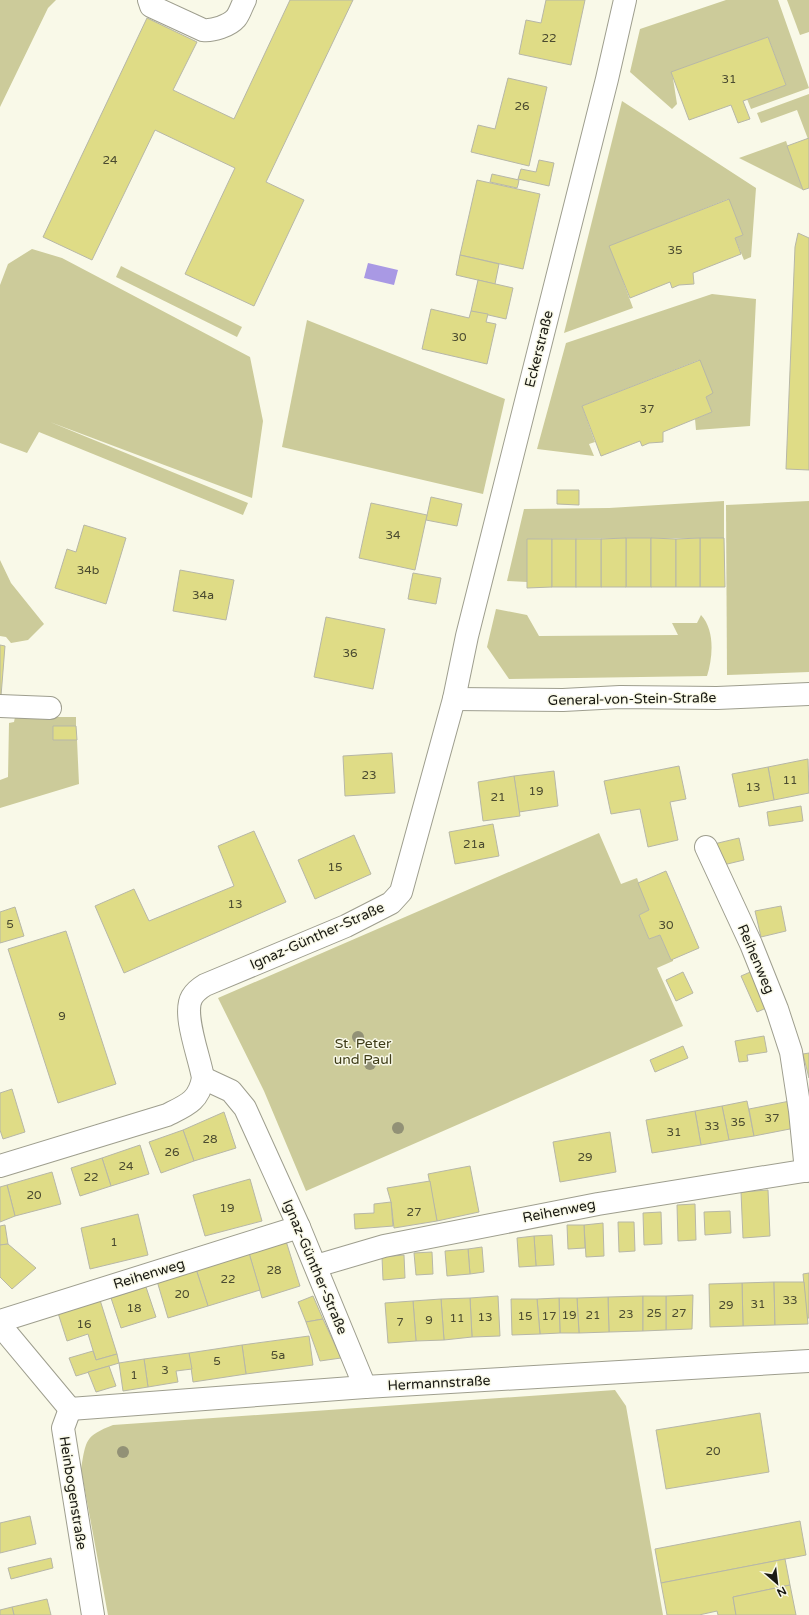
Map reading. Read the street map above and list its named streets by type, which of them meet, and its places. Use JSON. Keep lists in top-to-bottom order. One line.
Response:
{"streets":{"street":["Eckerstraße","General-von-Stein-Straße","Ignaz-Günther-Straße","Reihenweg","Hermannstraße","Heinbogenstraße"]},"crossings":[["Eckerstraße","General-von-Stein-Straße"],["Eckerstraße","Ignaz-Günther-Straße"],["General-von-Stein-Straße","Ignaz-Günther-Straße"],["Ignaz-Günther-Straße","Reihenweg"],["Ignaz-Günther-Straße","Hermannstraße"],["Hermannstraße","Heinbogenstraße"]],"parks":["St. Peter und Paul"],"house_numbers":["22","31","26","24","35","30","37","34","34b","34a","36","23","11","13","19","21","21a","15","13","5","30","9","37","35","33","31","28","26","29","24","22","20","19","27","1","28","22","20","33","31","29","18","25","27","23","19","21","15","17","13","11","9","7","16","5a","5","3","1","20"],"north":"bottom right"}
